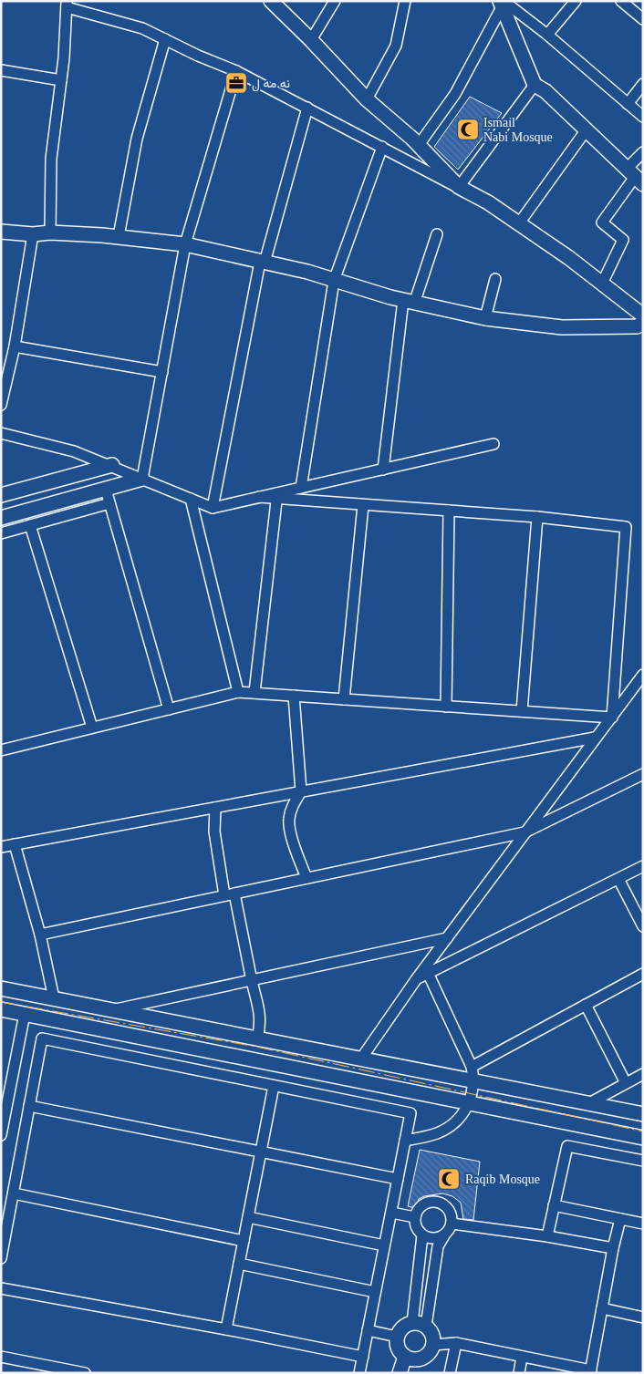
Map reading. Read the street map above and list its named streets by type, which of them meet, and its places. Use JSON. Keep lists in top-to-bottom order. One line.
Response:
{"places":{"office":["نه مه ل"],"mosque":["Ismail Nabi Mosque","Raqib Mosque"]}}
